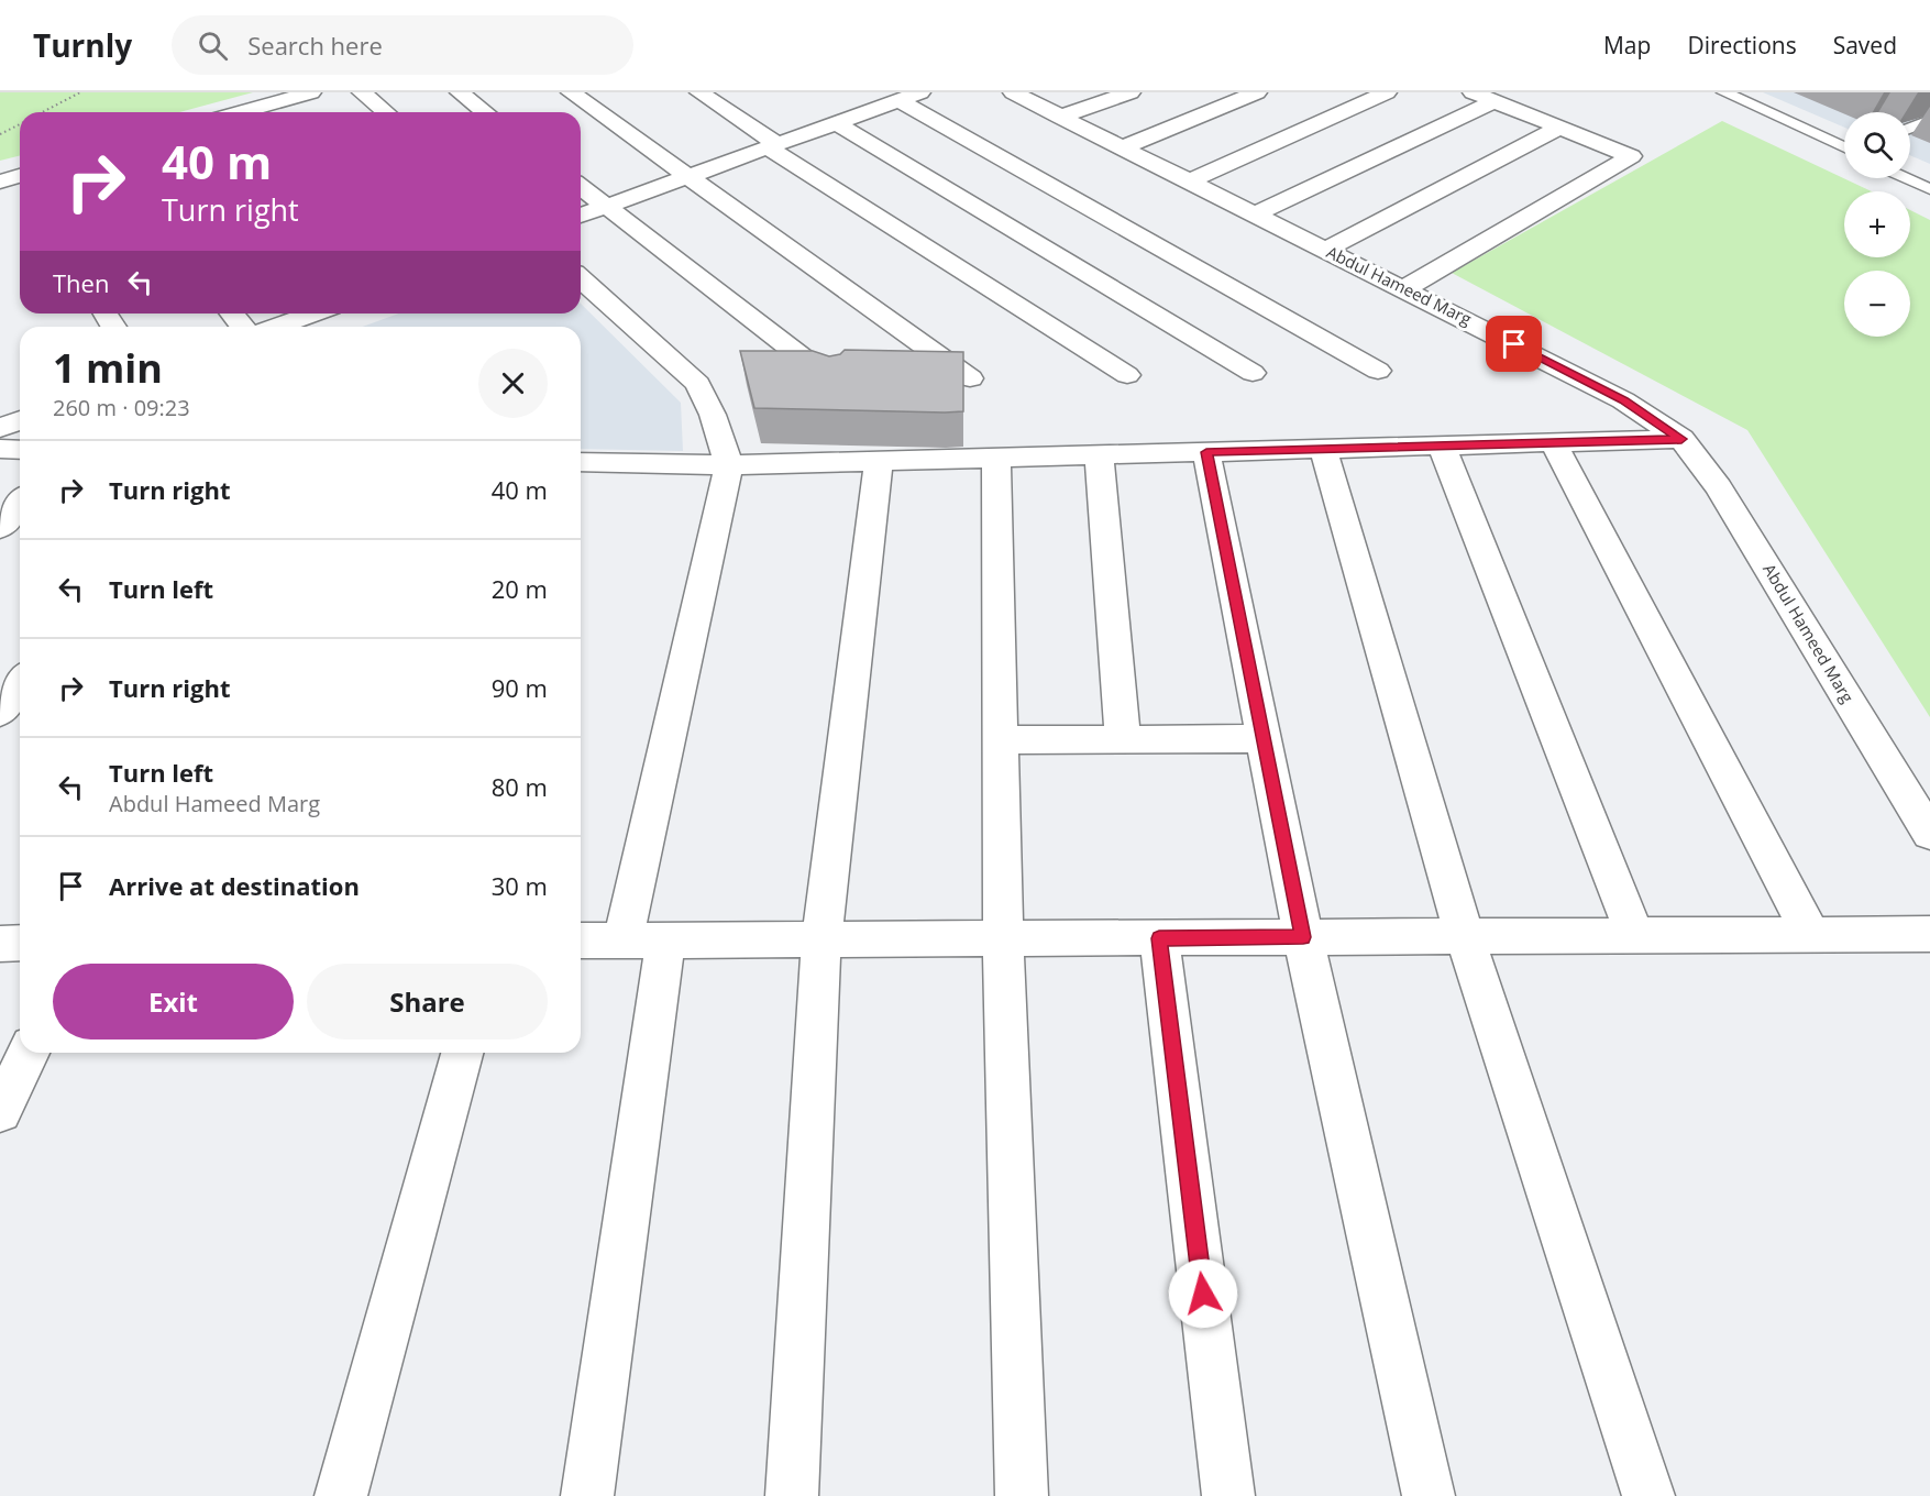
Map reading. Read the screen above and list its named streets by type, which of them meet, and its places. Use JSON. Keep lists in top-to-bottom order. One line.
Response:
{"streets":{"street":["Abdul Hameed Marg"]},"page":{"header":"Turnly","search":"Search here","nav":["Map","Directions","Saved"],"map_buttons":["+","−"],"turn":["40 m","Turn right"],"then":"Then","heading":["1 min","260 m · 09:23"],"list":[{"name":"Turn right","value":"40 m"},{"name":"Turn left","value":"20 m"},{"name":"Turn right","value":"90 m"},{"name":"Turn left","note":"Abdul Hameed Marg","value":"80 m"},{"name":"Arrive at destination","value":"30 m"}],"buttons":["Exit","Share"]}}
